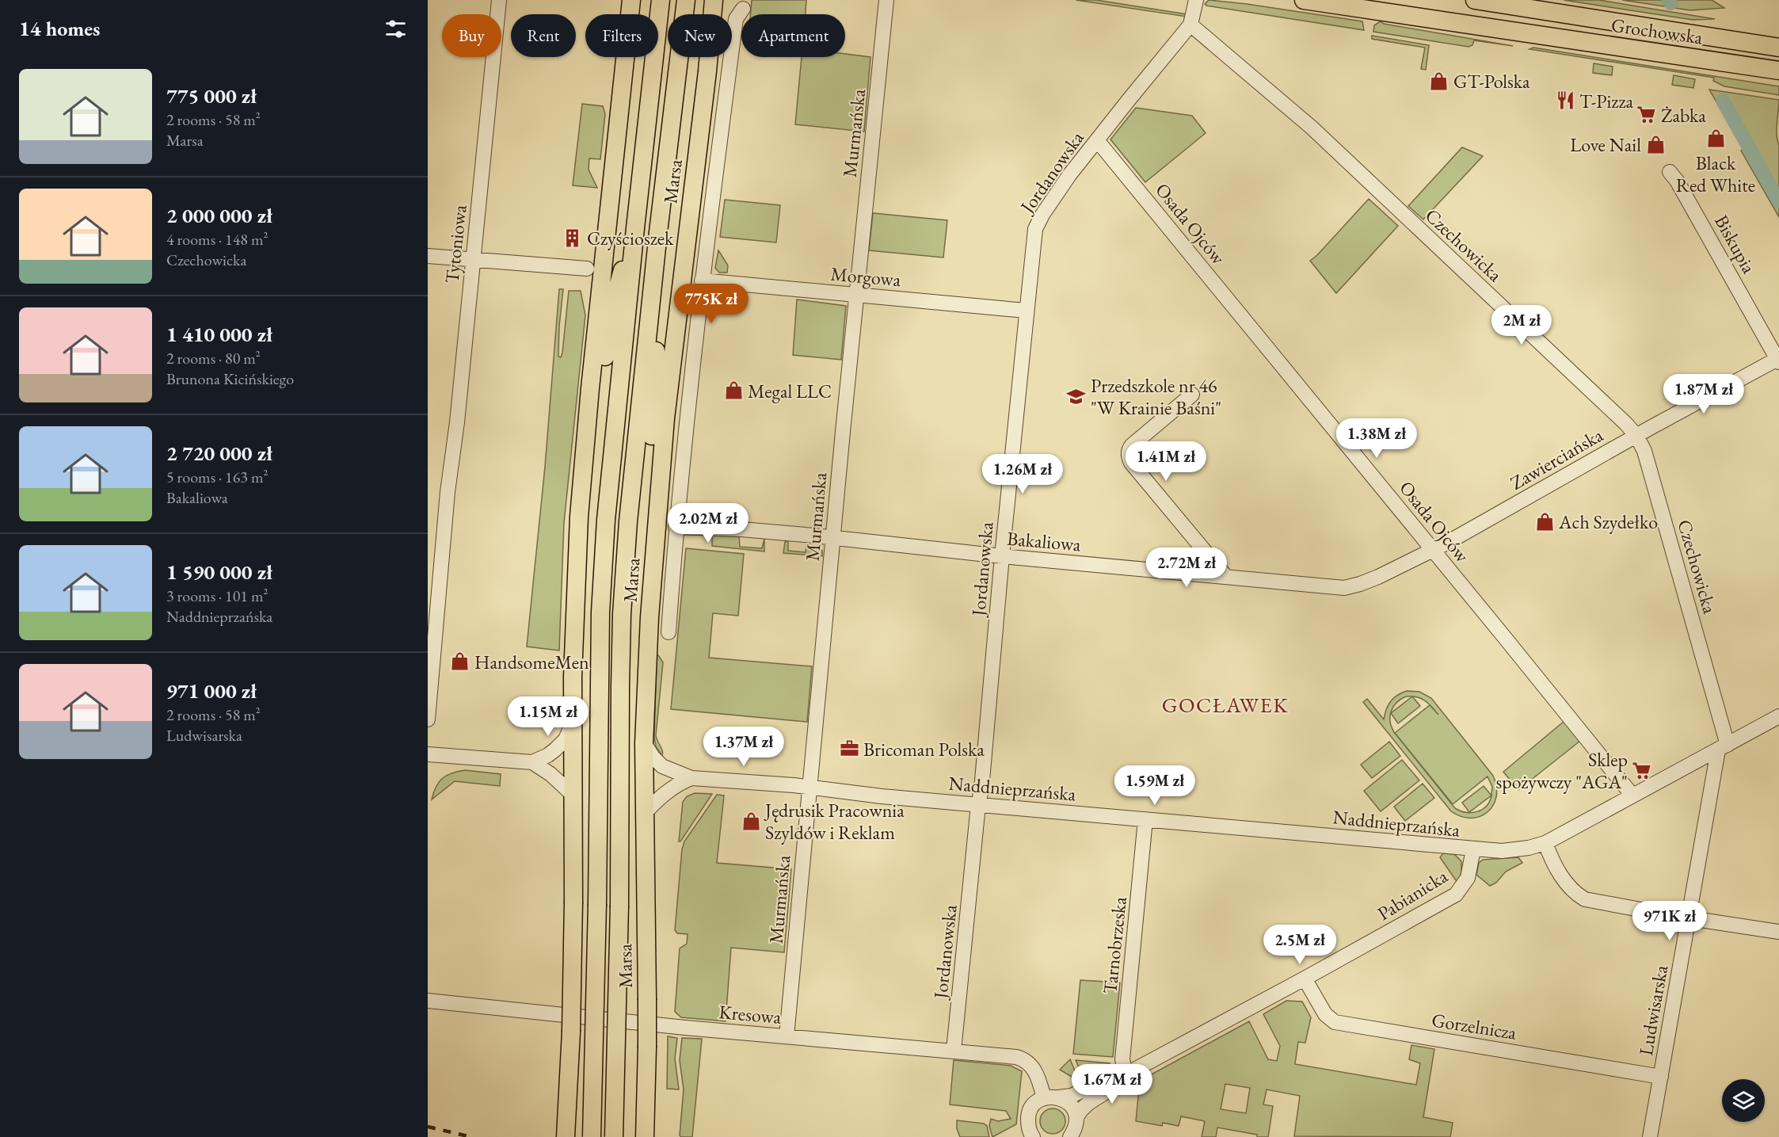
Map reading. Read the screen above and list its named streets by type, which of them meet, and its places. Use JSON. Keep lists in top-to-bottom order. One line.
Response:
{"streets":{"main road":["Grochowska","Marsa"],"street":["Murmańska","Jordanowska","Osada Ojców","Tytoniowa","Biskupia","Czechowicka","Morgowa","Zawierciańska","Bakaliowa","Naddnieprzańska","Pabianicka","Tarnobrzeska","Ludwisarska","Kresowa","Gorzelnicza"]},"crossings":[["Murmańska","Morgowa"],["Murmańska","Bakaliowa"],["Murmańska","Naddnieprzańska"],["Murmańska","Kresowa"],["Jordanowska","Osada Ojców"],["Jordanowska","Czechowicka"],["Jordanowska","Morgowa"],["Jordanowska","Bakaliowa"],["Jordanowska","Naddnieprzańska"],["Jordanowska","Kresowa"],["Marsa","Naddnieprzańska"],["Osada Ojców","Zawierciańska"],["Biskupia","Zawierciańska"],["Czechowicka","Zawierciańska"],["Czechowicka","Ludwisarska"],["Zawierciańska","Bakaliowa"],["Naddnieprzańska","Pabianicka"],["Naddnieprzańska","Tarnobrzeska"],["Pabianicka","Tarnobrzeska"],["Pabianicka","Kresowa"],["Pabianicka","Gorzelnicza"],["Ludwisarska","Gorzelnicza"]],"districts":["GOCŁAWEK"],"places":{"shop":["GT-Polska","Black Red White","Love Nail","Megal LLC","Ach Szydełko","HandsomeMen","Jędrusik Pracownia Szyldów i Reklam"],"restaurant":["T-Pizza"],"supermarket":["Żabka","Sklep spożywczy \"AGA\""],"building":["Czyścioszek"],"school or university":["Przedszkole nr 46 \"W Krainie Baśni\""],"office":["Bricoman Polska"]},"page":{"heading":"14 homes","chip":["Buy","Rent","Filters","New","Apartment"],"list":[{"name":"775 000 zł","note":"2 rooms · 58 m² · Marsa"},{"name":"2 000 000 zł","note":"4 rooms · 148 m² · Czechowicka"},{"name":"1 410 000 zł","note":"2 rooms · 80 m² · Brunona Kicińskiego"},{"name":"2 720 000 zł","note":"5 rooms · 163 m² · Bakaliowa"},{"name":"1 590 000 zł","note":"3 rooms · 101 m² · Naddnieprzańska"},{"name":"971 000 zł","note":"2 rooms · 58 m² · Ludwisarska"}],"price":["775K zł","2M zł","1.87M zł","1.38M zł","1.41M zł","1.26M zł","2.02M zł","2.72M zł","1.15M zł","1.37M zł","1.59M zł","971K zł","2.5M zł","1.67M zł"]}}
